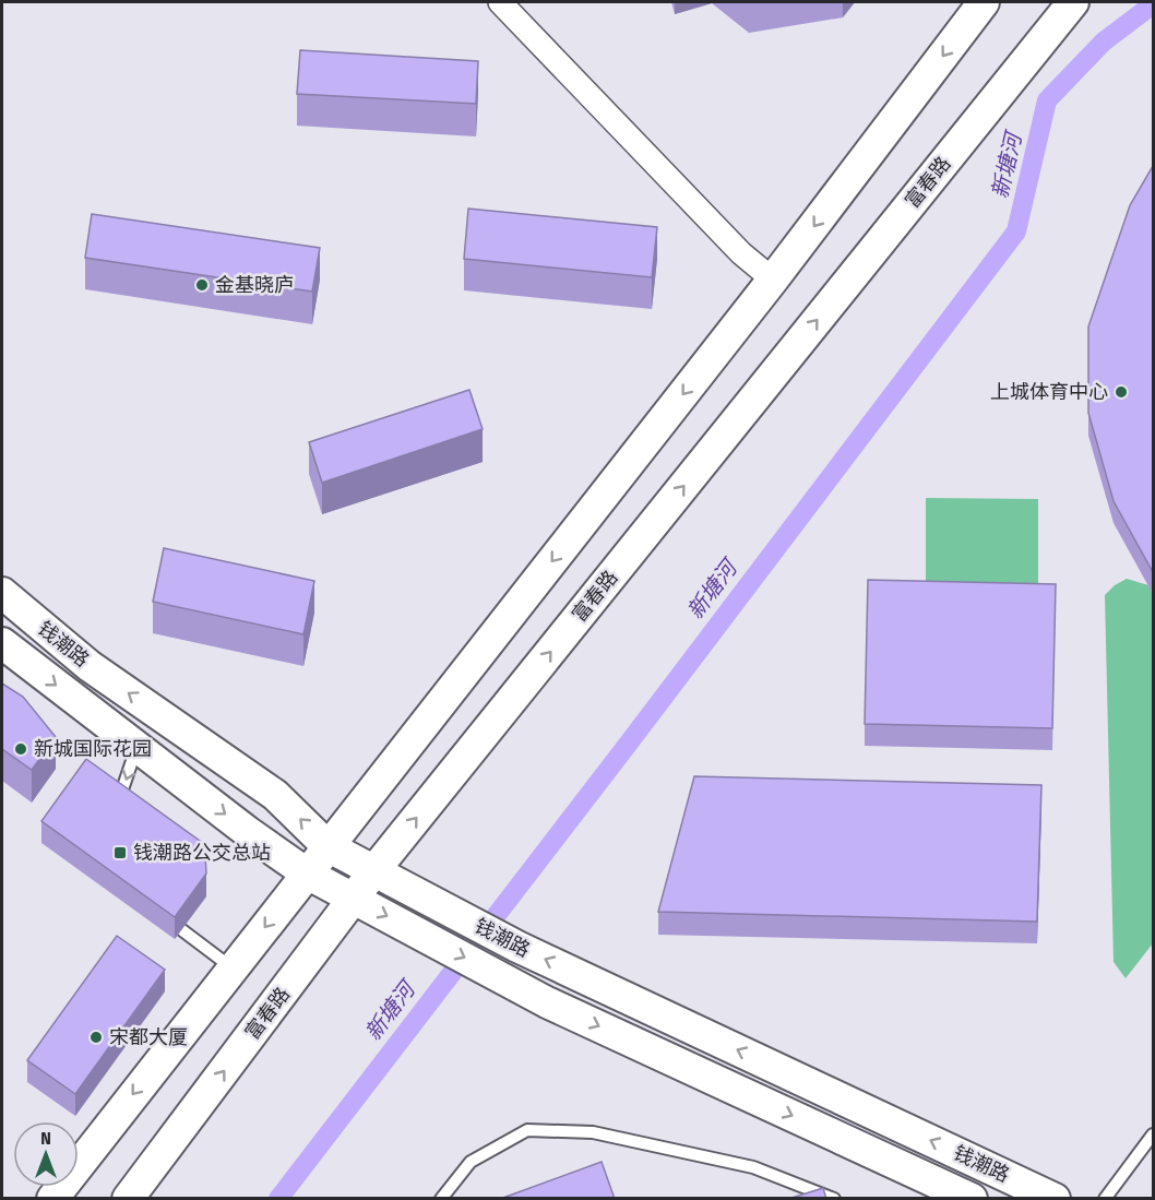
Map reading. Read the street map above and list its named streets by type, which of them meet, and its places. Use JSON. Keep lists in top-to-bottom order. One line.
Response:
{"streets":{"main road":["富春路","钱潮路"]},"crossings":[["富春路","钱潮路"]],"water":["新塘河"],"places":{"other":["金基晓庐","上城体育中心","新城国际花园","宋都大厦"],"transit":["钱潮路公交总站"]},"north":"top"}
